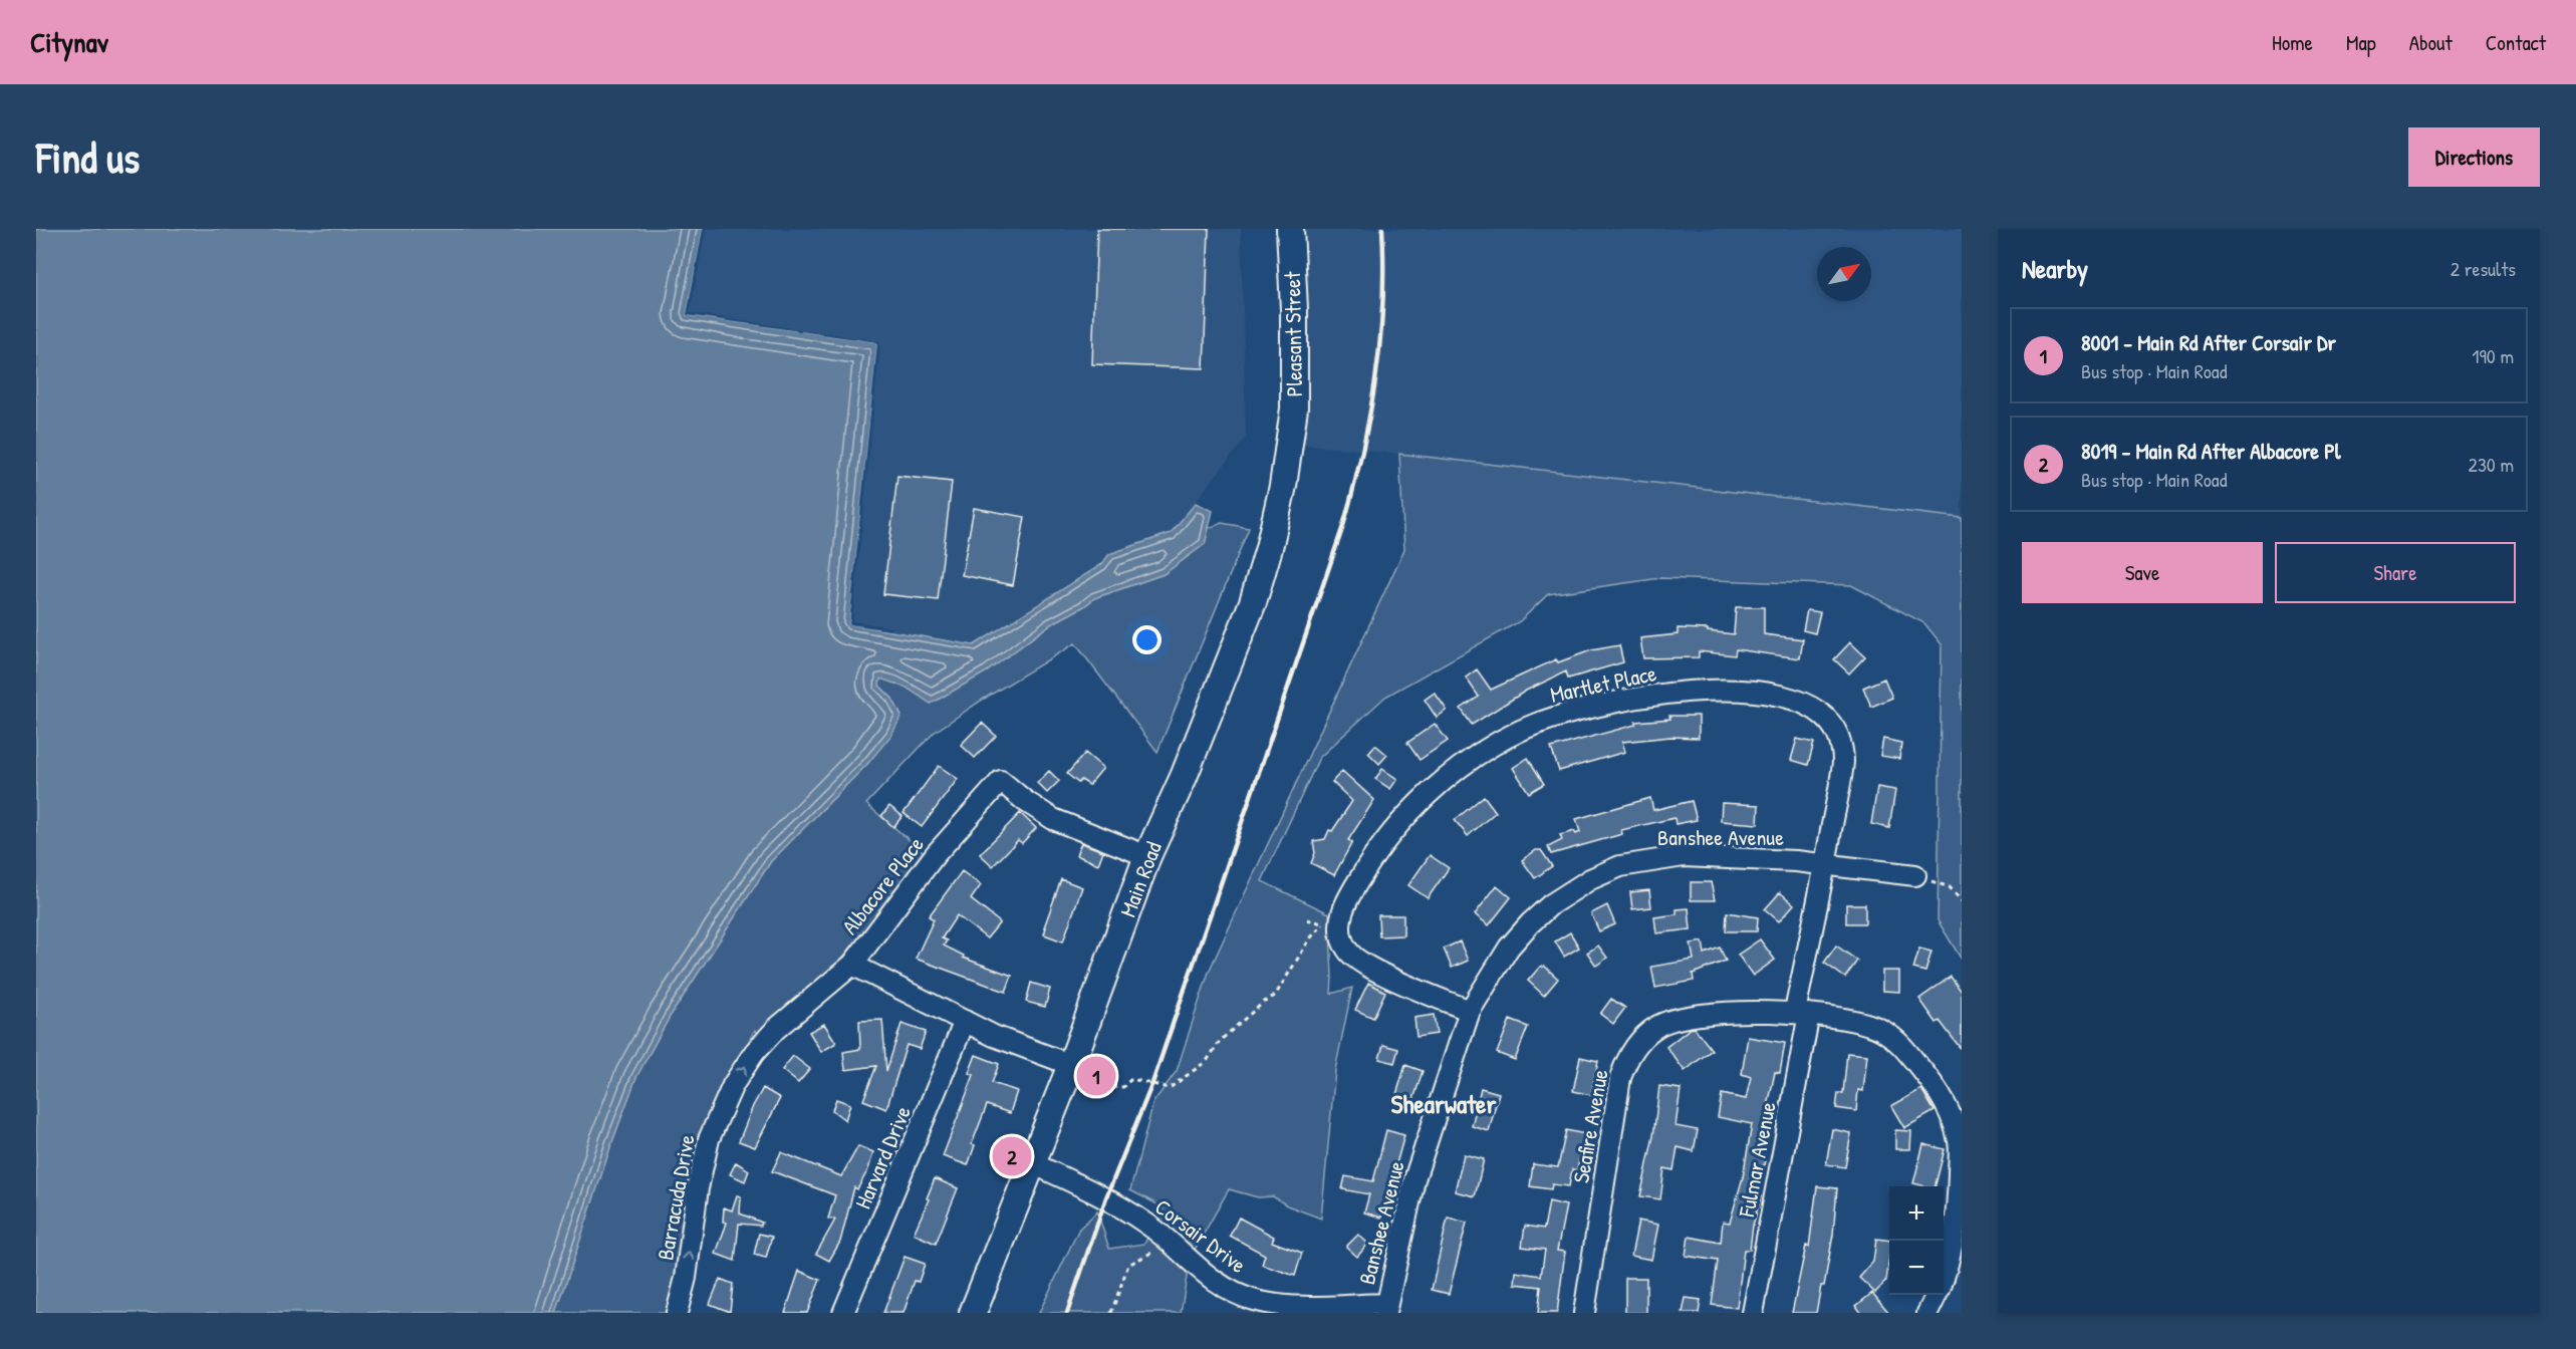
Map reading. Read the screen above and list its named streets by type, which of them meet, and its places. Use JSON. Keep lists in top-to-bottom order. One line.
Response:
{"streets":{"main road":["Pleasant Street","Main Road"],"street":["Martlet Place","Banshee Avenue","Albacore Place","Seafire Avenue","Harvard Drive","Fulmar Avenue","Barracuda Drive","Corsair Drive"]},"crossings":[["Pleasant Street","Main Road"],["Martlet Place","Banshee Avenue"],["Martlet Place","Seafire Avenue"],["Martlet Place","Fulmar Avenue"],["Banshee Avenue","Corsair Drive"],["Main Road","Albacore Place"],["Main Road","Corsair Drive"],["Albacore Place","Harvard Drive"],["Albacore Place","Barracuda Drive"],["Seafire Avenue","Fulmar Avenue"]],"one_way":["Barracuda Drive"],"districts":["Shearwater"],"north":"top right","page":{"header":"Citynav","nav":["Home","Map","About","Contact"],"buttons":["Directions",["Save","Share"]],"title":"Find us","heading":["Nearby","2 results"],"list":[{"mark":"1","name":"8001 - Main Rd After Corsair Dr","note":"Bus stop · Main Road","value":"190 m"},{"mark":"2","name":"8019 - Main Rd After Albacore Pl","note":"Bus stop · Main Road","value":"230 m"}],"pins":["1","2"],"map_buttons":["+","−"]}}
